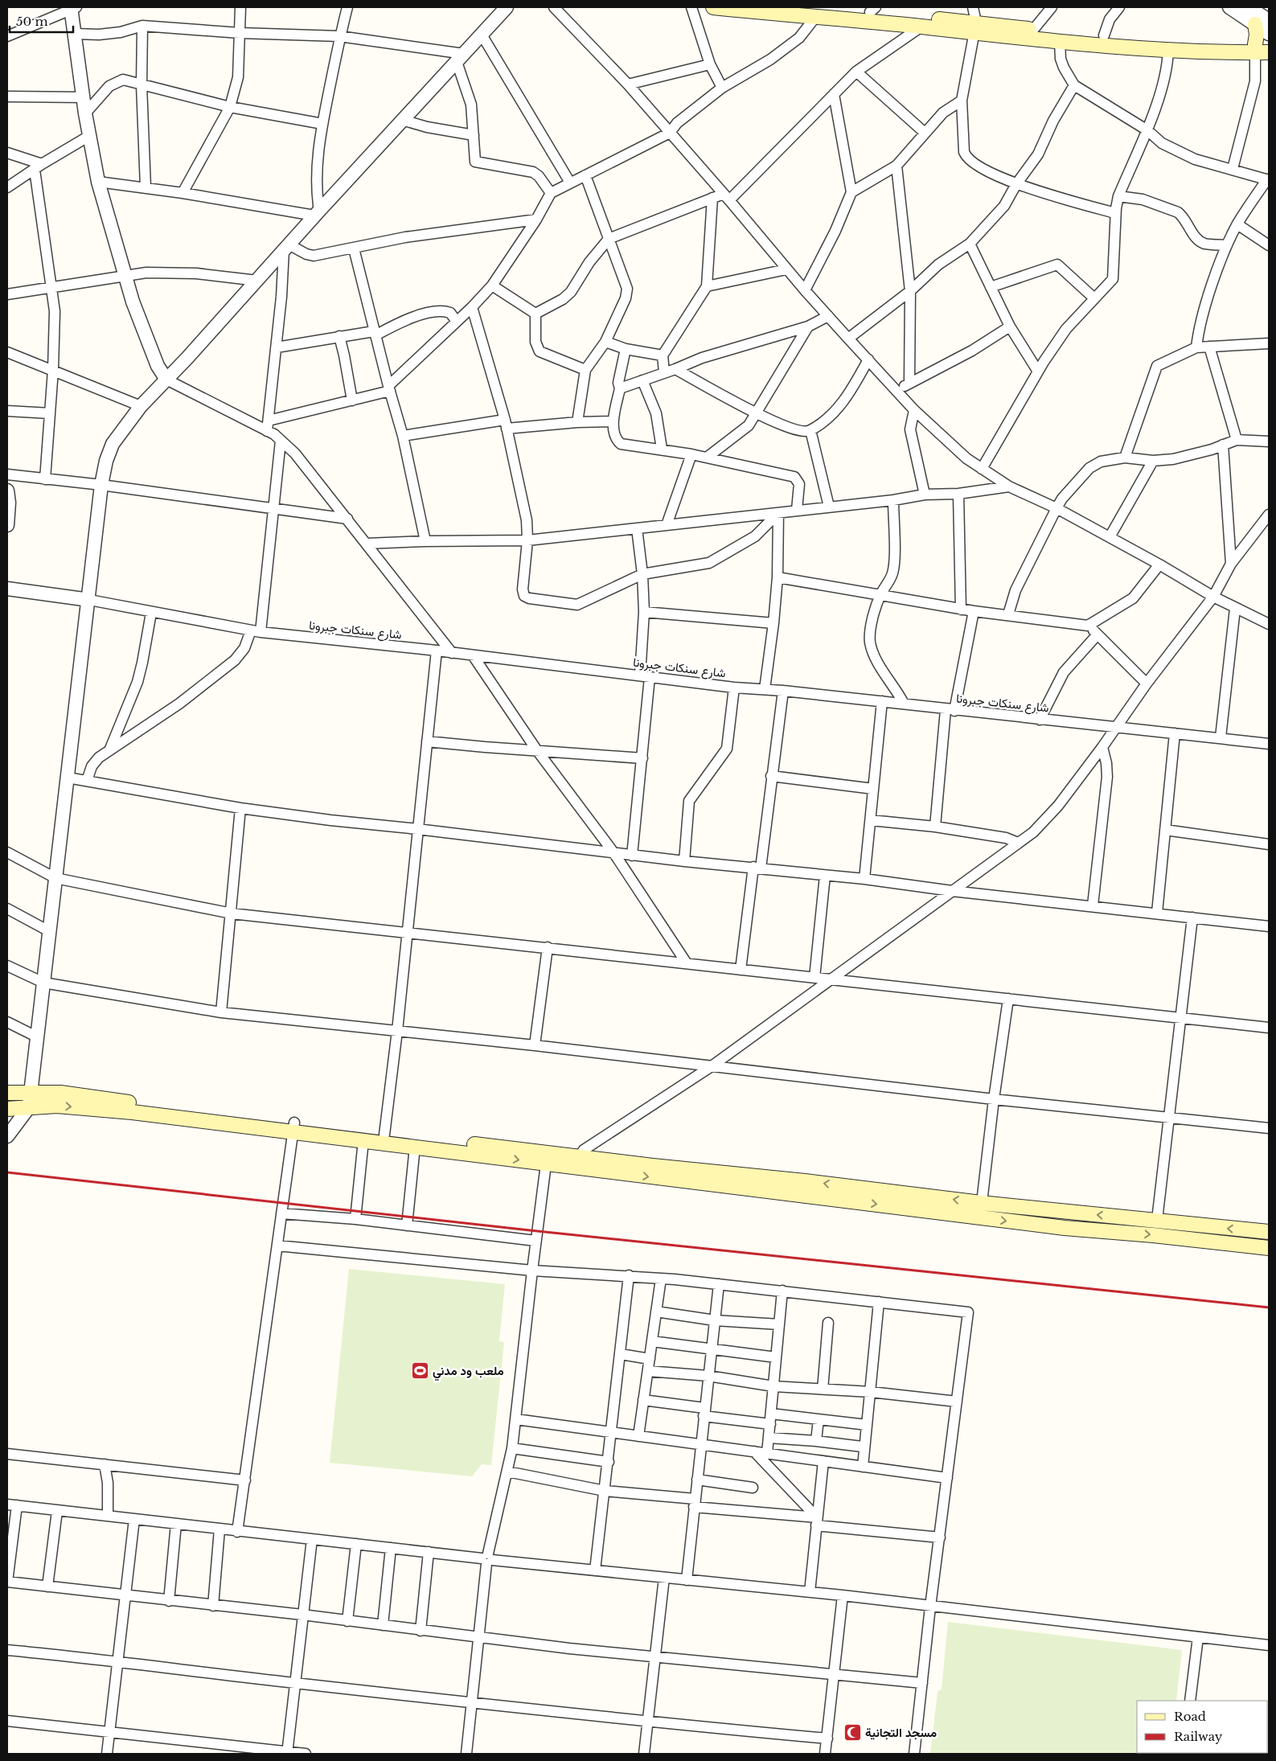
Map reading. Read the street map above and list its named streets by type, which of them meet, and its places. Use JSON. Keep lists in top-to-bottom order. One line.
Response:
{"streets":{"street":["شارع سنكات جبرونا"]},"places":{"sports":["ملعب ود مدني"],"mosque":["مسجد التجانية"]},"legend":["Road","Railway"],"scale_bar":"50 m"}
